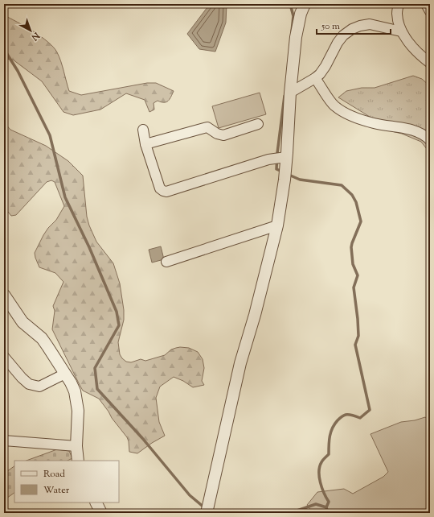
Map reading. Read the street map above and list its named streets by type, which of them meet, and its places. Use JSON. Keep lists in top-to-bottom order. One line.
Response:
{"legend":["Road","Water"],"scale_bar":"50 m","north":"bottom right"}
